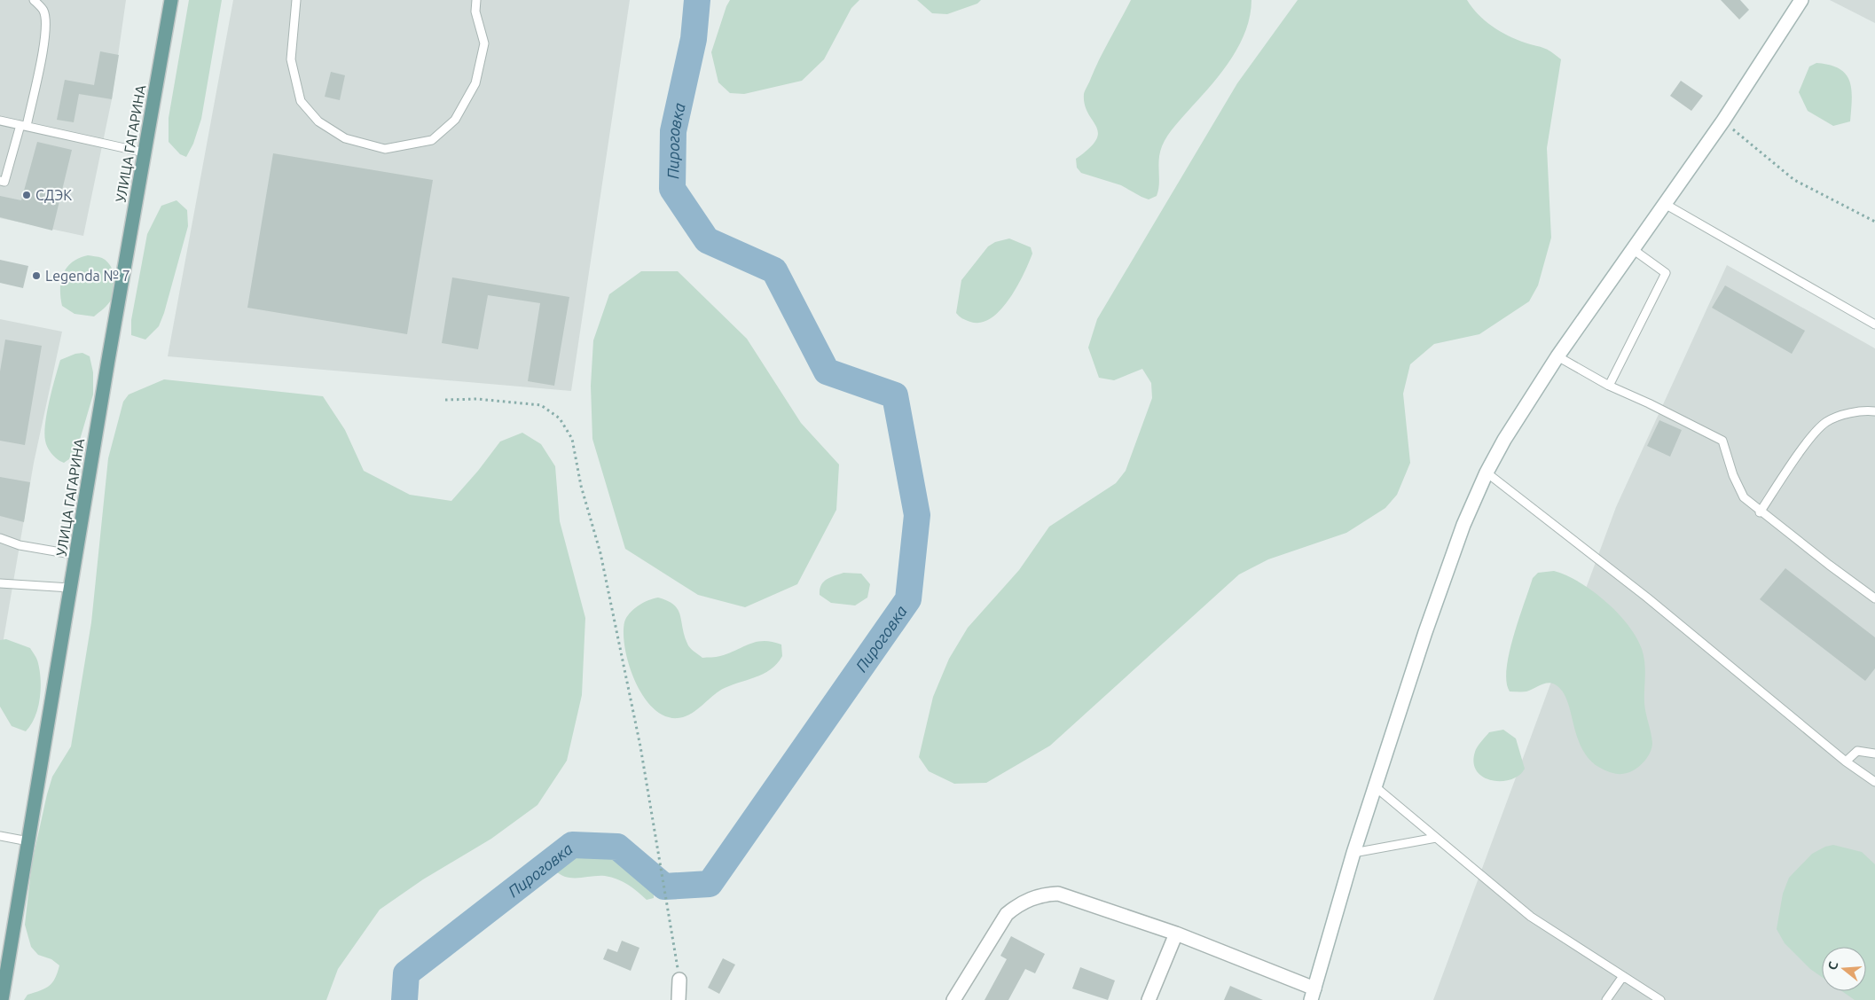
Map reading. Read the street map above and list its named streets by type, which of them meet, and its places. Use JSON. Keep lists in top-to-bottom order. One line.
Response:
{"streets":{"main road":["УЛИЦА ГАГАРИНА"]},"water":["Пироговка"],"places":["СДЭК","Legenda № 7"],"north":"left"}
